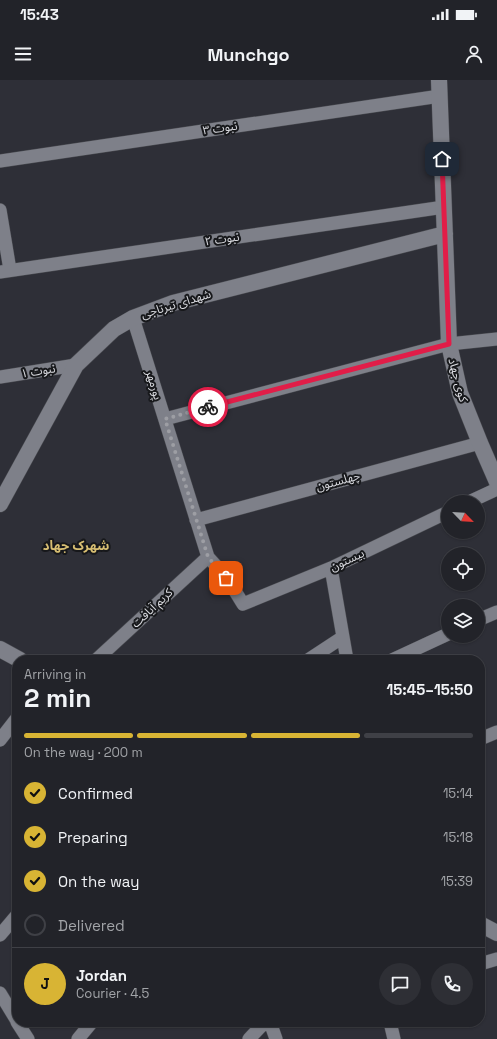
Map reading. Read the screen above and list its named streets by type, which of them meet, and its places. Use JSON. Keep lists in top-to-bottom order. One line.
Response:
{"streets":{"street":["نبوت ۳","نبوت ۲","شهدای تیرتاجی","نبوت ۱","کوی جهاد","پورمهر","چهلستون","بیستون","کریم آیافت"]},"crossings":[["نبوت ۳","کوی جهاد"],["نبوت ۲","کوی جهاد"],["شهدای تیرتاجی","نبوت ۱"],["شهدای تیرتاجی","کوی جهاد"],["شهدای تیرتاجی","پورمهر"],["کوی جهاد","چهلستون"],["پورمهر","چهلستون"],["پورمهر","بیستون"],["پورمهر","کریم آیافت"]],"districts":["شهرک جهاد"],"north":"bottom right","page":{"status":"15:43","header":"Munchgo","heading":["2 min","Arriving in","15:45–15:50"],"panel":["Jordan","Courier · 4.5"],"bar":"On the way · 200 m","list":[["Confirmed","15:14"],["Preparing","15:18"],["On the way","15:39"],"Delivered"],"round":"J"}}
